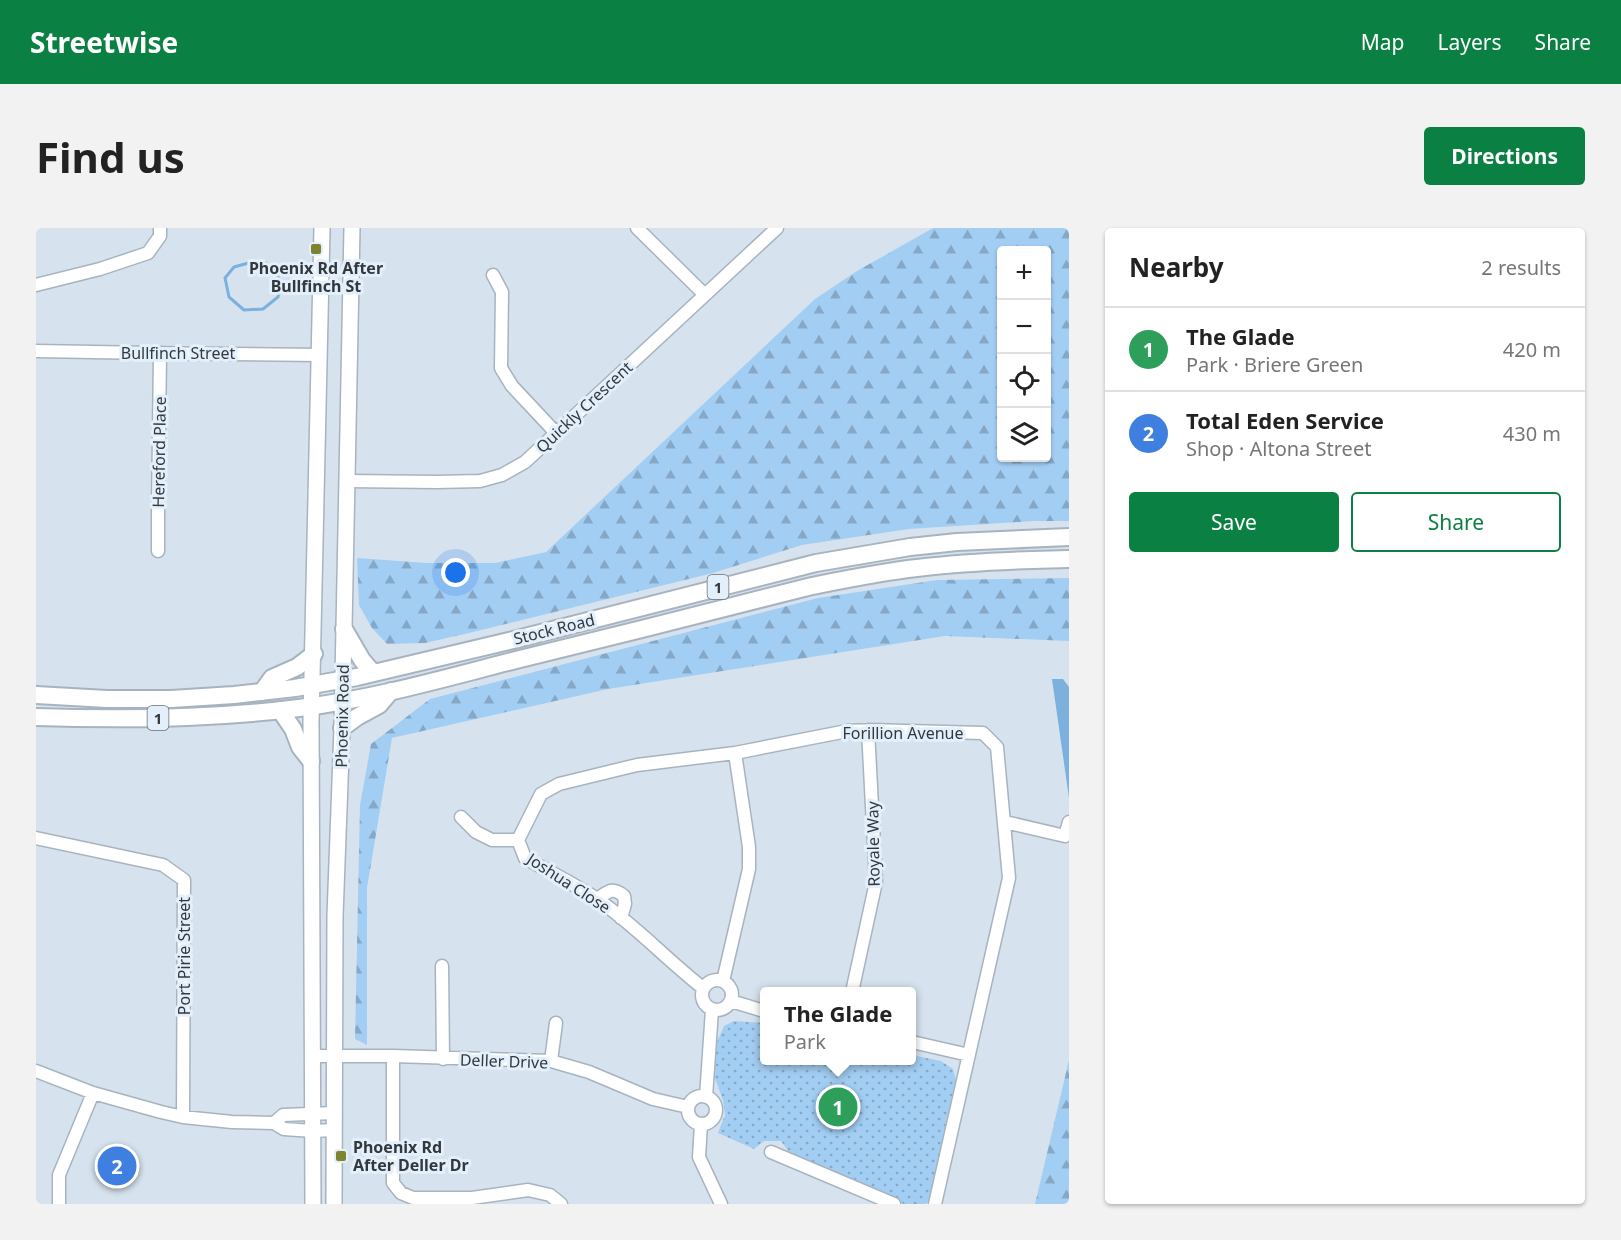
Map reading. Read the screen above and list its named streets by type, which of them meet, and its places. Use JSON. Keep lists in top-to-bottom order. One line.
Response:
{"streets":{"highway":["1","Stock Road"],"main road":["Phoenix Road"],"street":["Bullfinch Street","Quickly Crescent","Hereford Place","Forillion Avenue","Royale Way","Joshua Close","Port Pirie Street","Deller Drive"]},"crossings":[["Bullfinch Street","Hereford Place"],["Bullfinch Street","Phoenix Road"],["Quickly Crescent","Phoenix Road"],["Stock Road","Phoenix Road"],["Phoenix Road","Deller Drive"],["Forillion Avenue","Royale Way"],["Forillion Avenue","Joshua Close"]],"places":{"transit":["Phoenix Rd After Bullfinch St","Phoenix Rd After Deller Dr"]},"page":{"header":"Streetwise","nav":["Map","Layers","Share"],"buttons":["Directions",["Save","Share"]],"title":"Find us","heading":["Nearby","2 results"],"map_buttons":["+","−"],"list":[{"mark":"1","name":"The Glade","note":"Park · Briere Green","value":"420 m"},{"mark":"2","name":"Total Eden Service","note":"Shop · Altona Street","value":"430 m"}],"popup":["The Glade","Park"],"pins":["1","2"]}}
